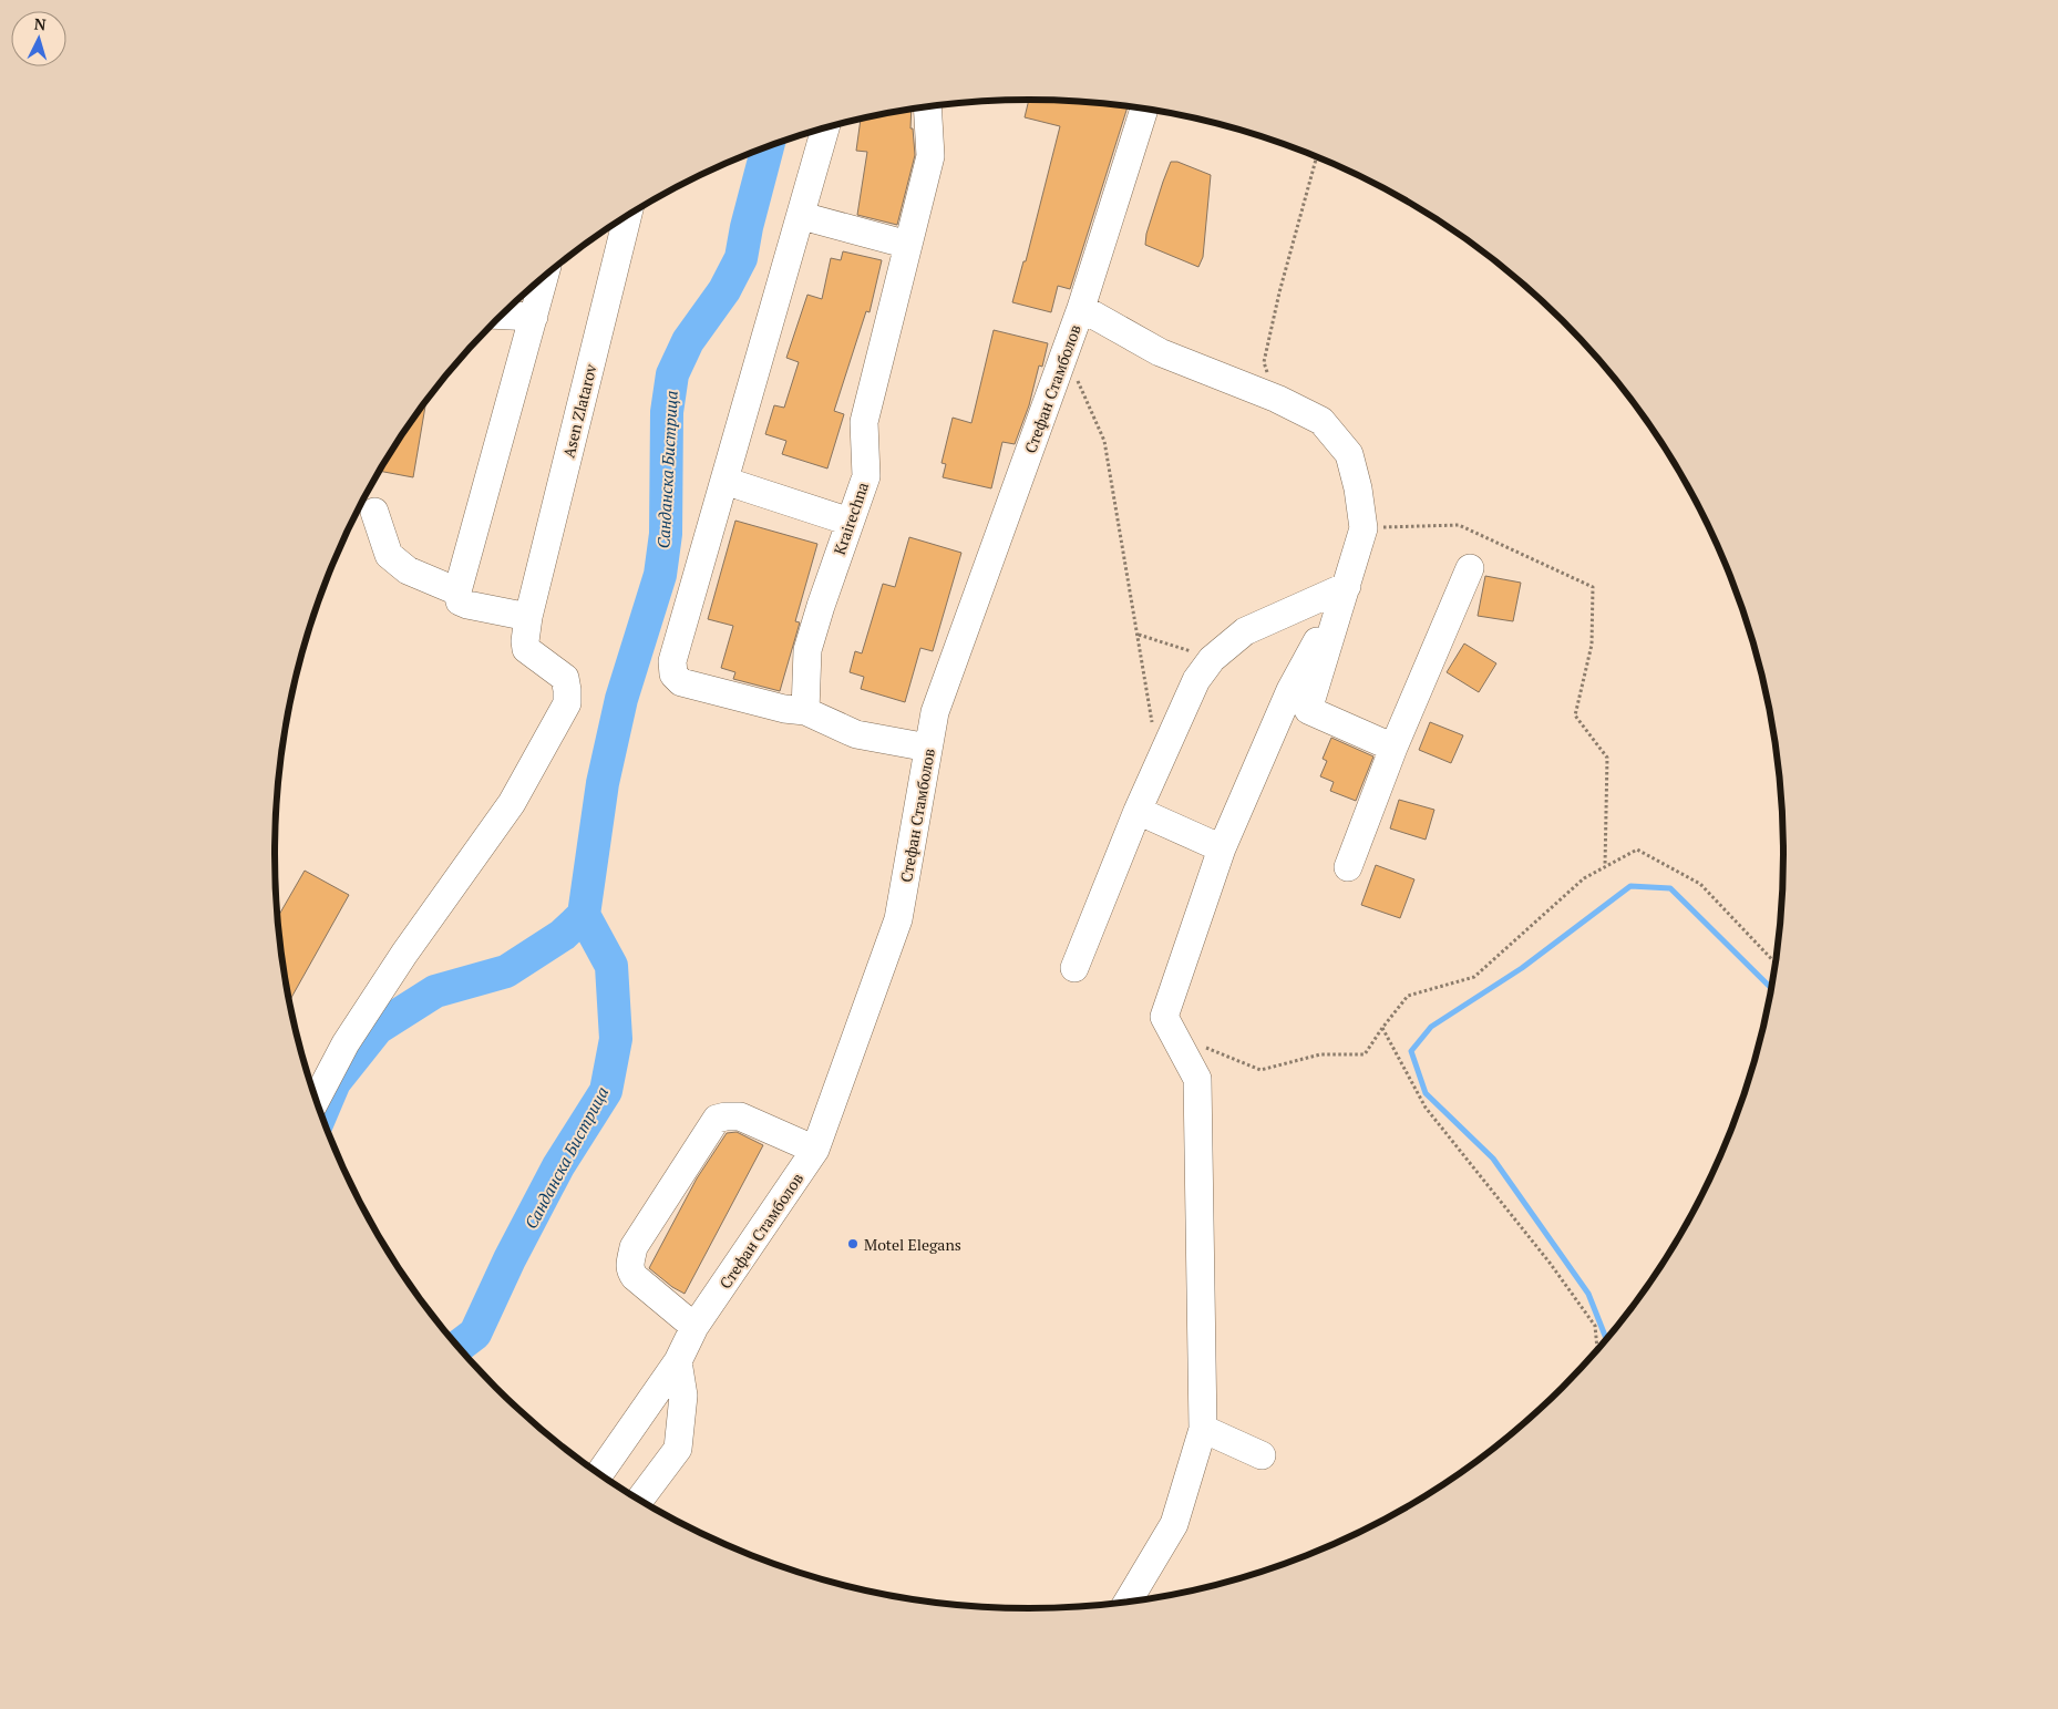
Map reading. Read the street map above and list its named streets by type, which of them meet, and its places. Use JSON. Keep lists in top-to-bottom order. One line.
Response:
{"streets":{"street":["Стефан Стамболов","Asen Zlatarov","Krairechna"]},"water":["Санданска Бистрица"],"places":["Motel Elegans"],"north":"top"}
